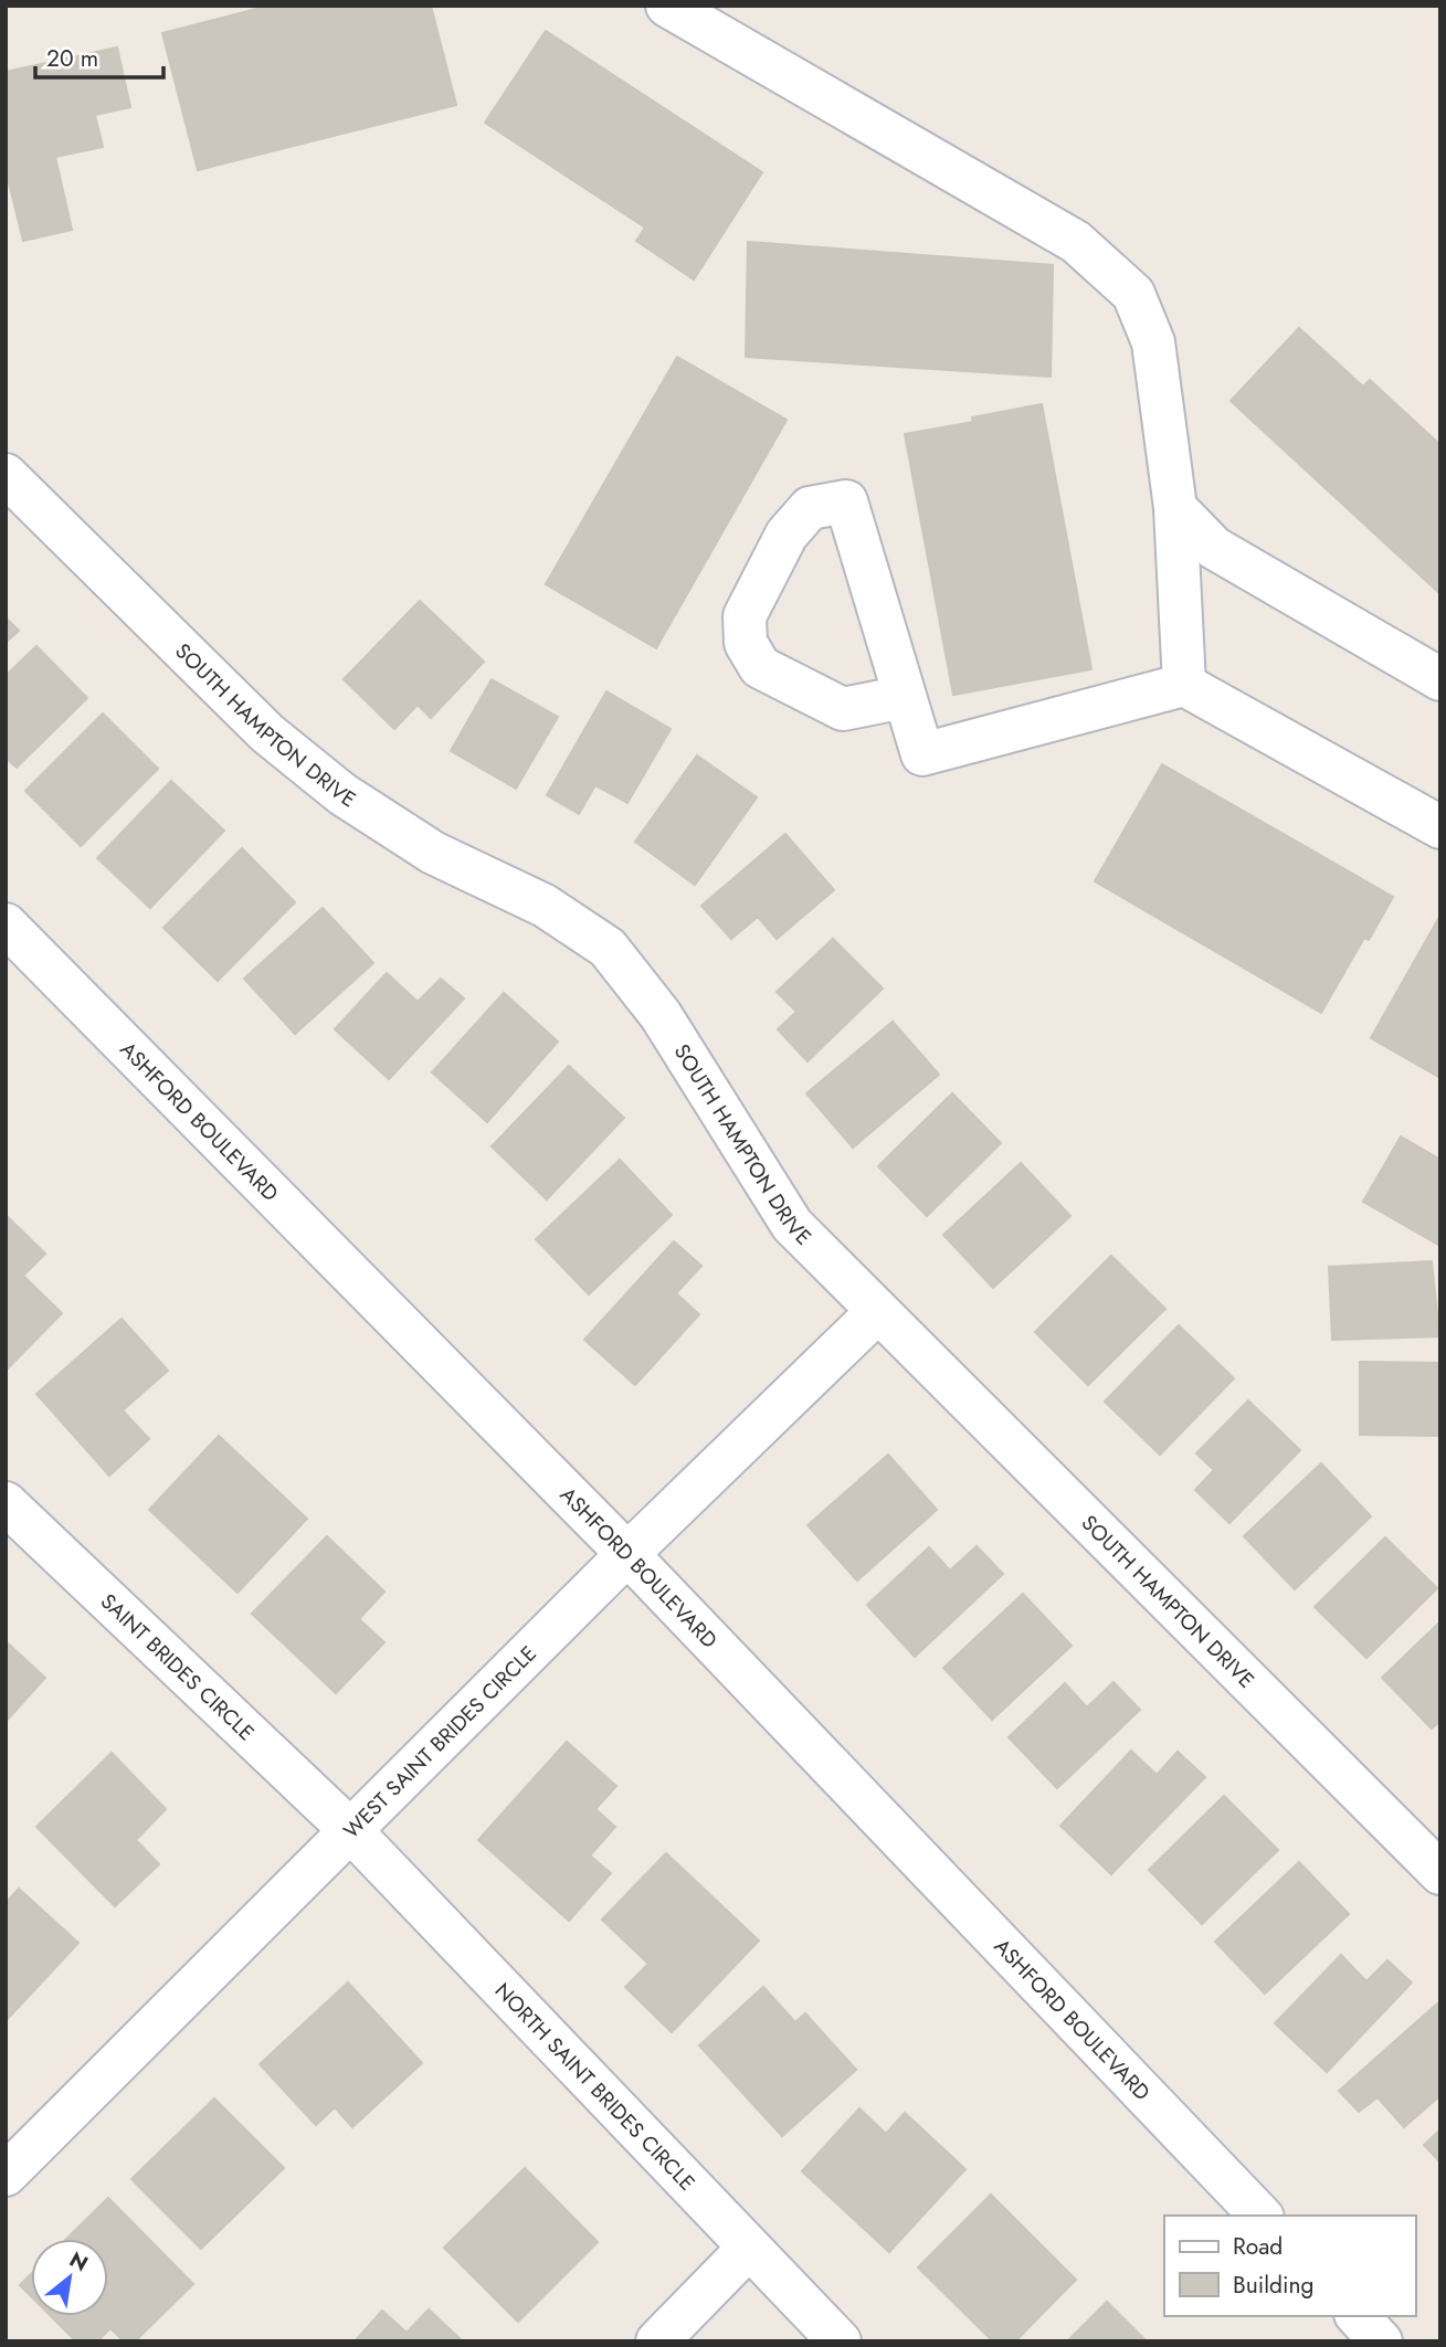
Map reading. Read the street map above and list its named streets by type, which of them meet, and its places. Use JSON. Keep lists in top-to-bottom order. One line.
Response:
{"streets":{"street":["SOUTH HAMPTON DRIVE","ASHFORD BOULEVARD","SAINT BRIDES CIRCLE","WEST SAINT BRIDES CIRCLE","NORTH SAINT BRIDES CIRCLE"]},"crossings":[["SOUTH HAMPTON DRIVE","WEST SAINT BRIDES CIRCLE"],["ASHFORD BOULEVARD","WEST SAINT BRIDES CIRCLE"],["SAINT BRIDES CIRCLE","WEST SAINT BRIDES CIRCLE"],["SAINT BRIDES CIRCLE","NORTH SAINT BRIDES CIRCLE"],["WEST SAINT BRIDES CIRCLE","NORTH SAINT BRIDES CIRCLE"]],"legend":["Road","Building"],"scale_bar":"20 m","north":"top right"}
